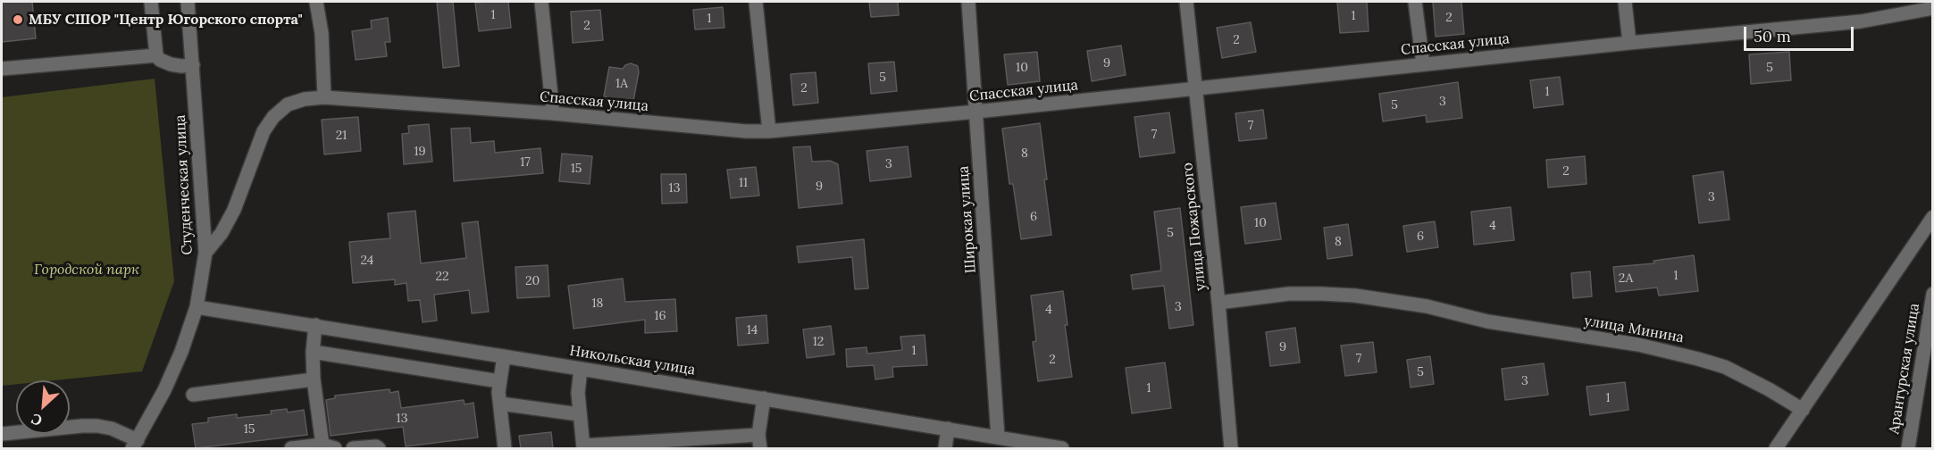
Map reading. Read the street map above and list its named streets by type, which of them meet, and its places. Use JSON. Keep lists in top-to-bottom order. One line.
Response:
{"streets":{"street":["Спасская улица","Студенческая улица","Широкая улица","улица Пожарского","улица Минина","Никольская улица","Арантурская улица"]},"crossings":[["Спасская улица","Студенческая улица"],["Спасская улица","Широкая улица"],["Спасская улица","улица Пожарского"],["Студенческая улица","Никольская улица"],["Широкая улица","Никольская улица"],["улица Пожарского","улица Минина"]],"parks":["Городской парк"],"places":["МБУ СШОР \"Центр Югорского спорта\""],"house_numbers":["1","1","2","1","2","2","9","10","5","5","1А","2","1","3","5","7","7","21","19","8","17","3","15","2","11","9","13","3","6","10","4","5","6","8","24","1","22","2А","20","18","3","4","16","14","12","9","1","7","2","5","3","1","1","13","15"],"scale_bar":"50 m","north":"bottom left"}
